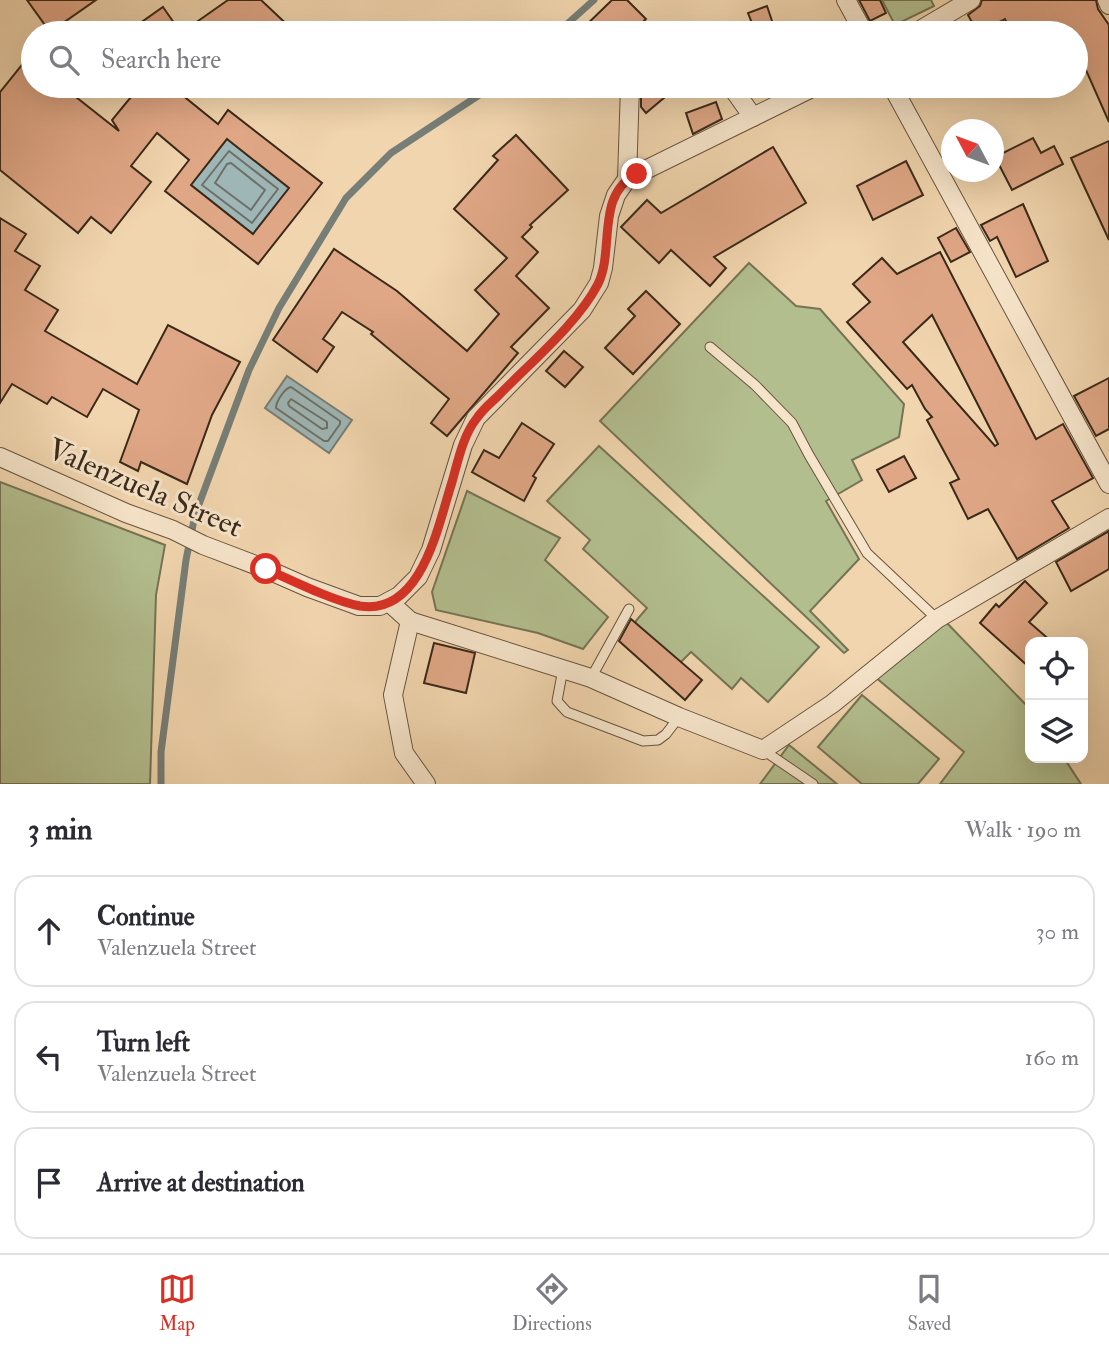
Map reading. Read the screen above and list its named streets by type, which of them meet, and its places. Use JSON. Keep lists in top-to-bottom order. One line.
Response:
{"streets":{"street":["Valenzuela Street"]},"north":"top left","page":{"search":"Search here","heading":["3 min","Walk · 190 m"],"list":[["Continue","Valenzuela Street","30 m"],["Turn left","Valenzuela Street","160 m"],"Arrive at destination"],"nav":["Map","Directions","Saved"]}}
